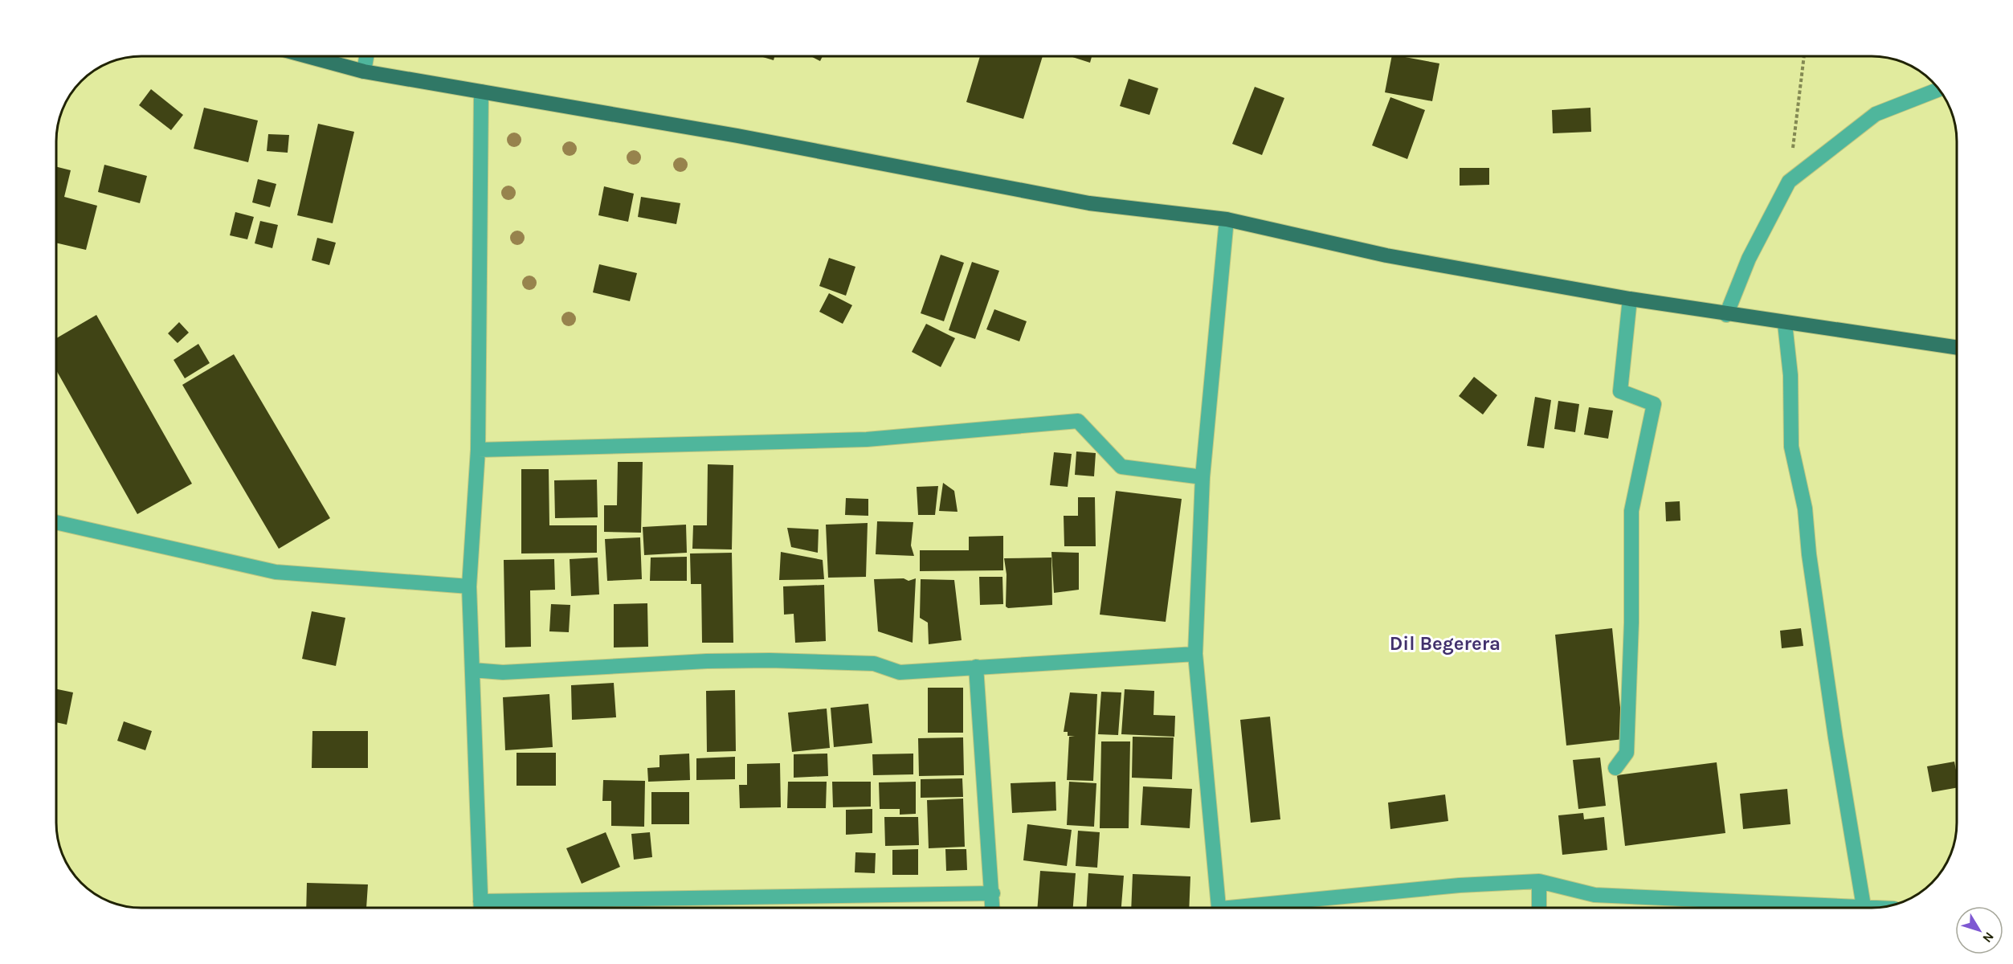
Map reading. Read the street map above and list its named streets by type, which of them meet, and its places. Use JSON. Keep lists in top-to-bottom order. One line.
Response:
{"districts":["Dil Begerera"],"north":"bottom right"}
